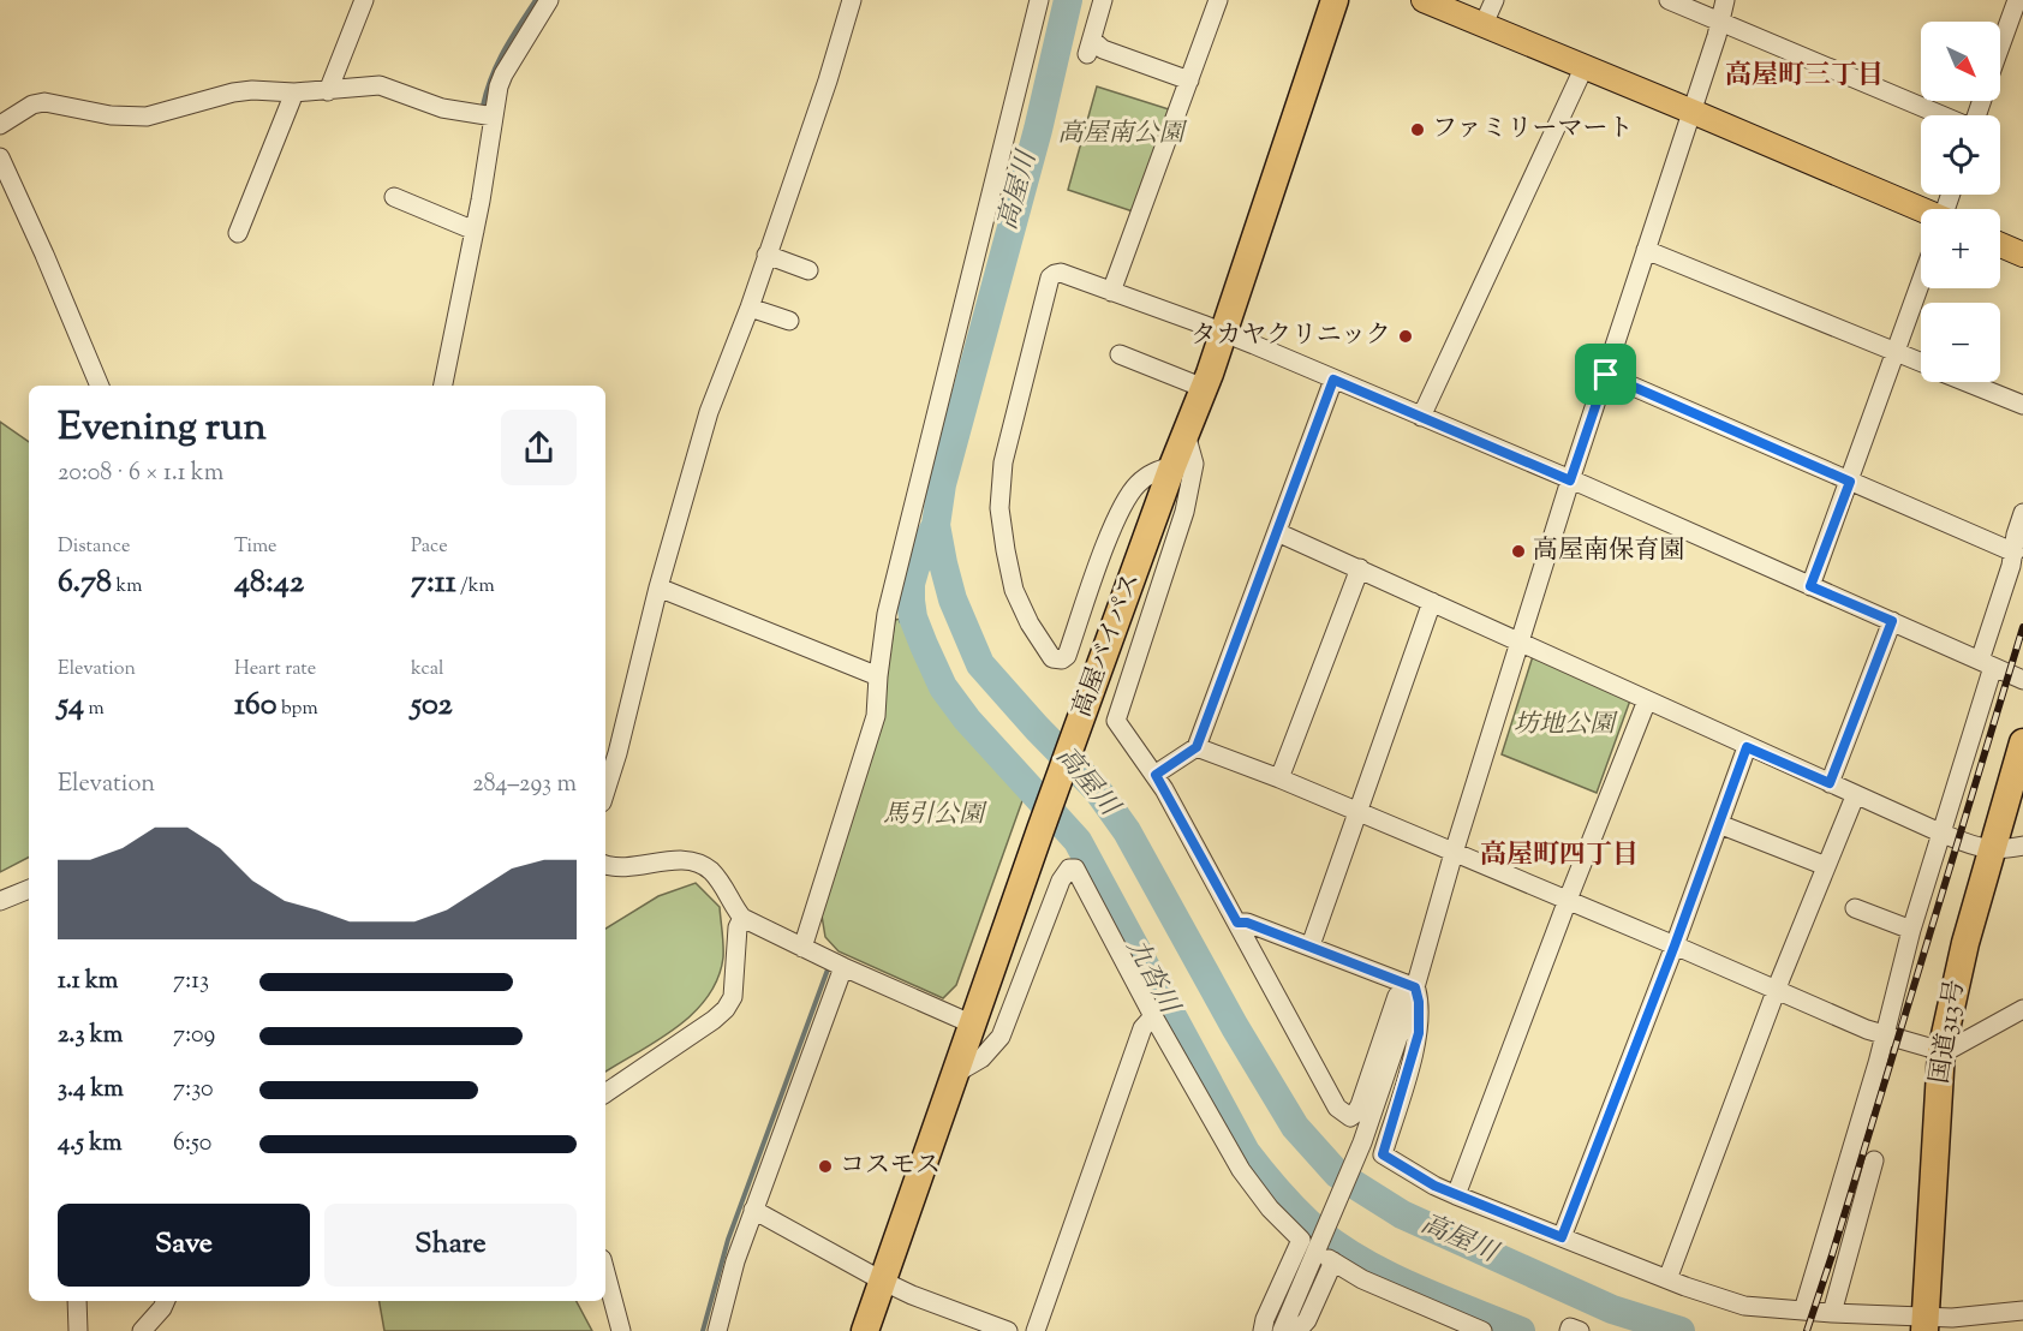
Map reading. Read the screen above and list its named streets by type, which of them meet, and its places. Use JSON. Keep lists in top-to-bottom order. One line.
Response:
{"streets":{"highway":["高屋バイパス","国道313号"]},"districts":["高屋町三丁目","高屋町四丁目"],"water":["高屋川","九沓川"],"parks":["高屋南公園","坊地公園","馬引公園"],"places":["ファミリーマート","タカヤクリニック","高屋南保育園","コスモス"],"north":"bottom right","page":{"map_buttons":["+","−"],"heading":["Evening run","20:08 · 6 × 1.1 km"],"stats":[["Distance","6.78 km"],["Time","48:42"],["Pace","7:11 /km"],["Elevation","54 m"],["Heart rate","160 bpm"],["kcal","502"]],"chart":["Elevation","284–293 m"],"list":[{"name":"1.1 km","note":"7:13"},{"name":"2.3 km","note":"7:09"},{"name":"3.4 km","note":"7:30"},{"name":"4.5 km","note":"6:50"}],"buttons":["Save","Share"]}}
